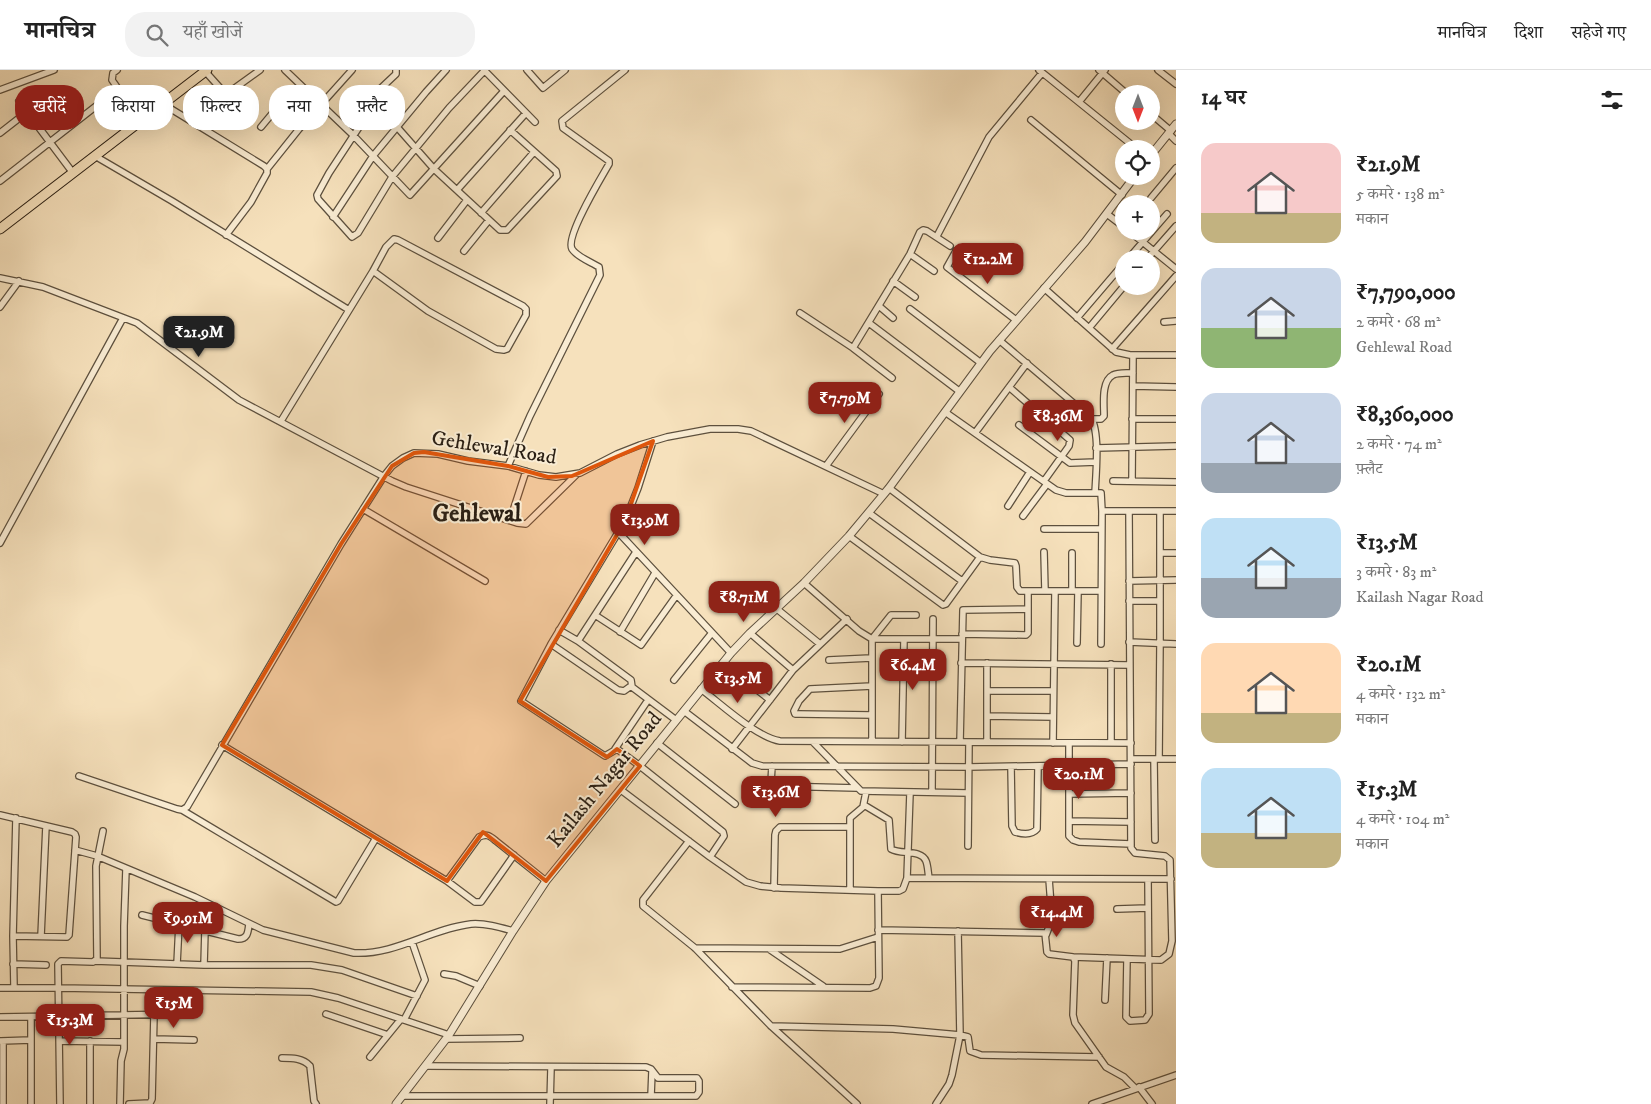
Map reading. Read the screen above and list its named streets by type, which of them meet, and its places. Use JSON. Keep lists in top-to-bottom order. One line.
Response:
{"streets":{"street":["Gehlewal Road","Kailash Nagar Road"]},"crossings":[["Gehlewal Road","Kailash Nagar Road"]],"districts":["Gehlewal"],"north":"bottom","page":{"header":"मानचित्र","search":"यहाँ खोजें","nav":["मानचित्र","दिशा","सहेजे गए"],"heading":"14 घर","map_buttons":["+","−"],"chip":["खरीदें","किराया","फ़िल्टर","नया","फ़्लैट"],"list":[{"name":"₹21.9M","note":"5 कमरे · 138 m² · मकान"},{"name":"₹7,790,000","note":"2 कमरे · 68 m² · Gehlewal Road"},{"name":"₹8,360,000","note":"2 कमरे · 74 m² · फ़्लैट"},{"name":"₹13.5M","note":"3 कमरे · 83 m² · Kailash Nagar Road"},{"name":"₹20.1M","note":"4 कमरे · 132 m² · मकान"},{"name":"₹15.3M","note":"4 कमरे · 104 m² · मकान"}],"price":["₹12.2M","₹21.9M","₹7.79M","₹8.36M","₹13.9M","₹8.71M","₹6.4M","₹13.5M","₹20.1M","₹13.6M","₹14.4M","₹9.91M","₹15M","₹15.3M"]}}
